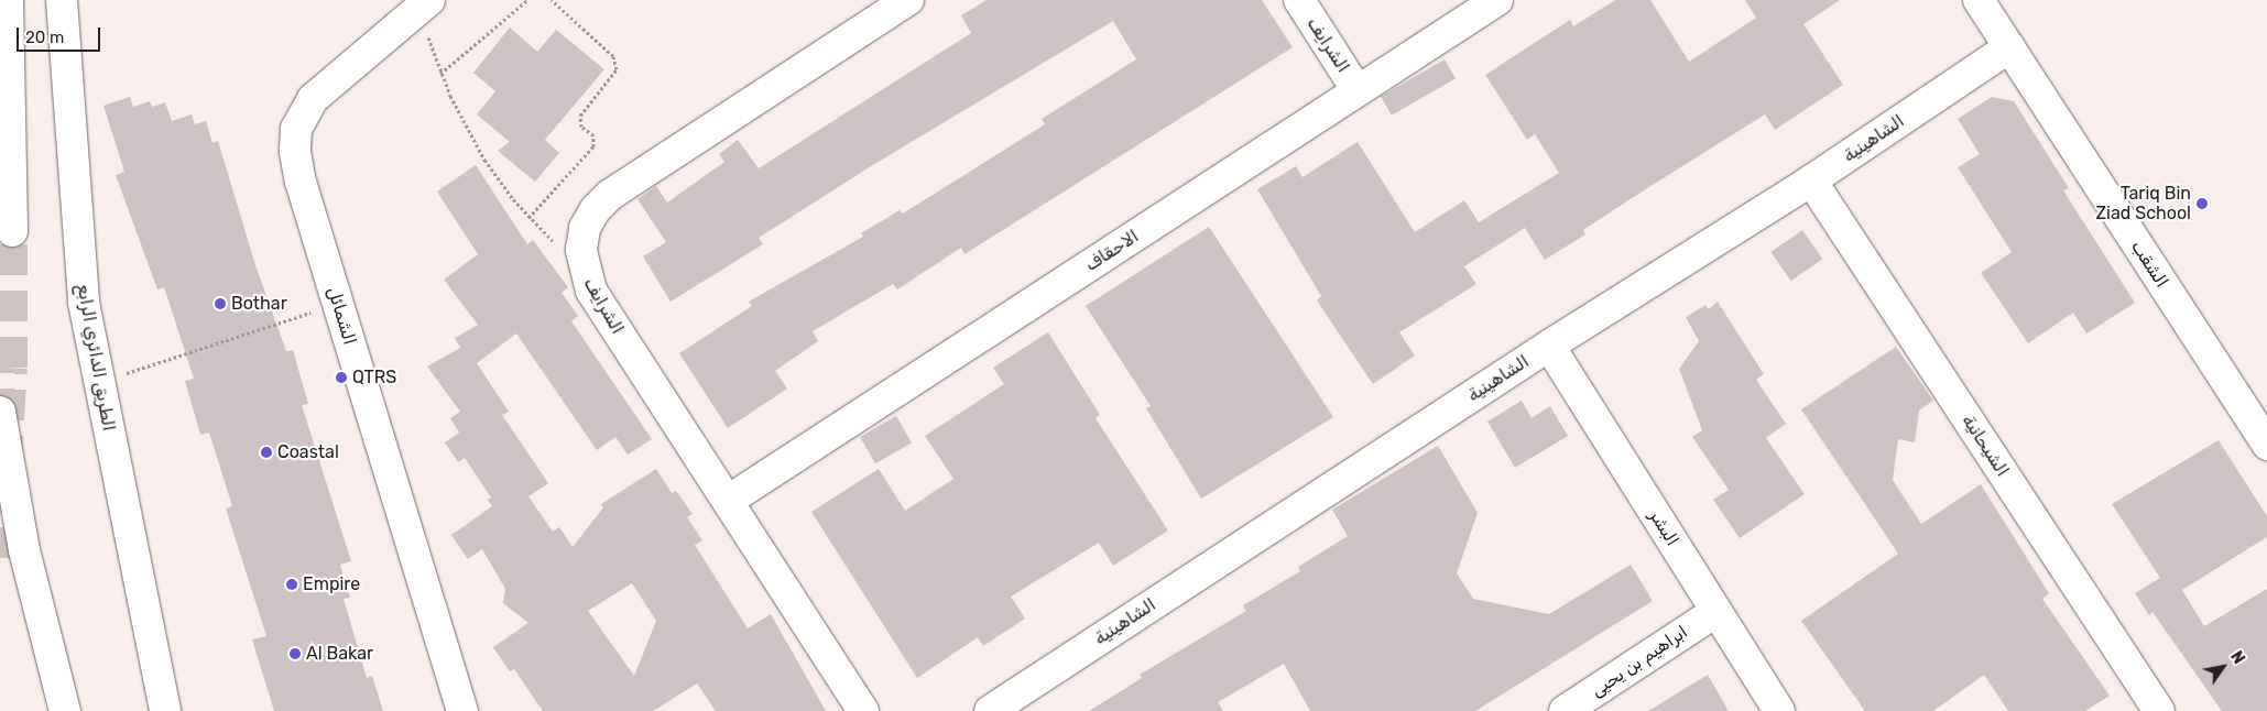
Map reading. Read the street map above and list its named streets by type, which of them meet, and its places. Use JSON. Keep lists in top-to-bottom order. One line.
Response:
{"streets":{"street":["الشرايف","الشاهينية","الاحقاف","الشقب","الشمائل","الطريق الدائري الرابع","الشيحانية","البشر","ابراهيم بن يحيى"]},"crossings":[["الشرايف","الاحقاف"],["الشاهينية","الشقب"],["الشاهينية","الشيحانية"],["الشاهينية","البشر"],["البشر","ابراهيم بن يحيى"]],"places":["Tariq Bin Ziad School","Bothar","QTRS","Coastal","Empire","Al Bakar"],"scale_bar":"20 m","north":"top right"}
